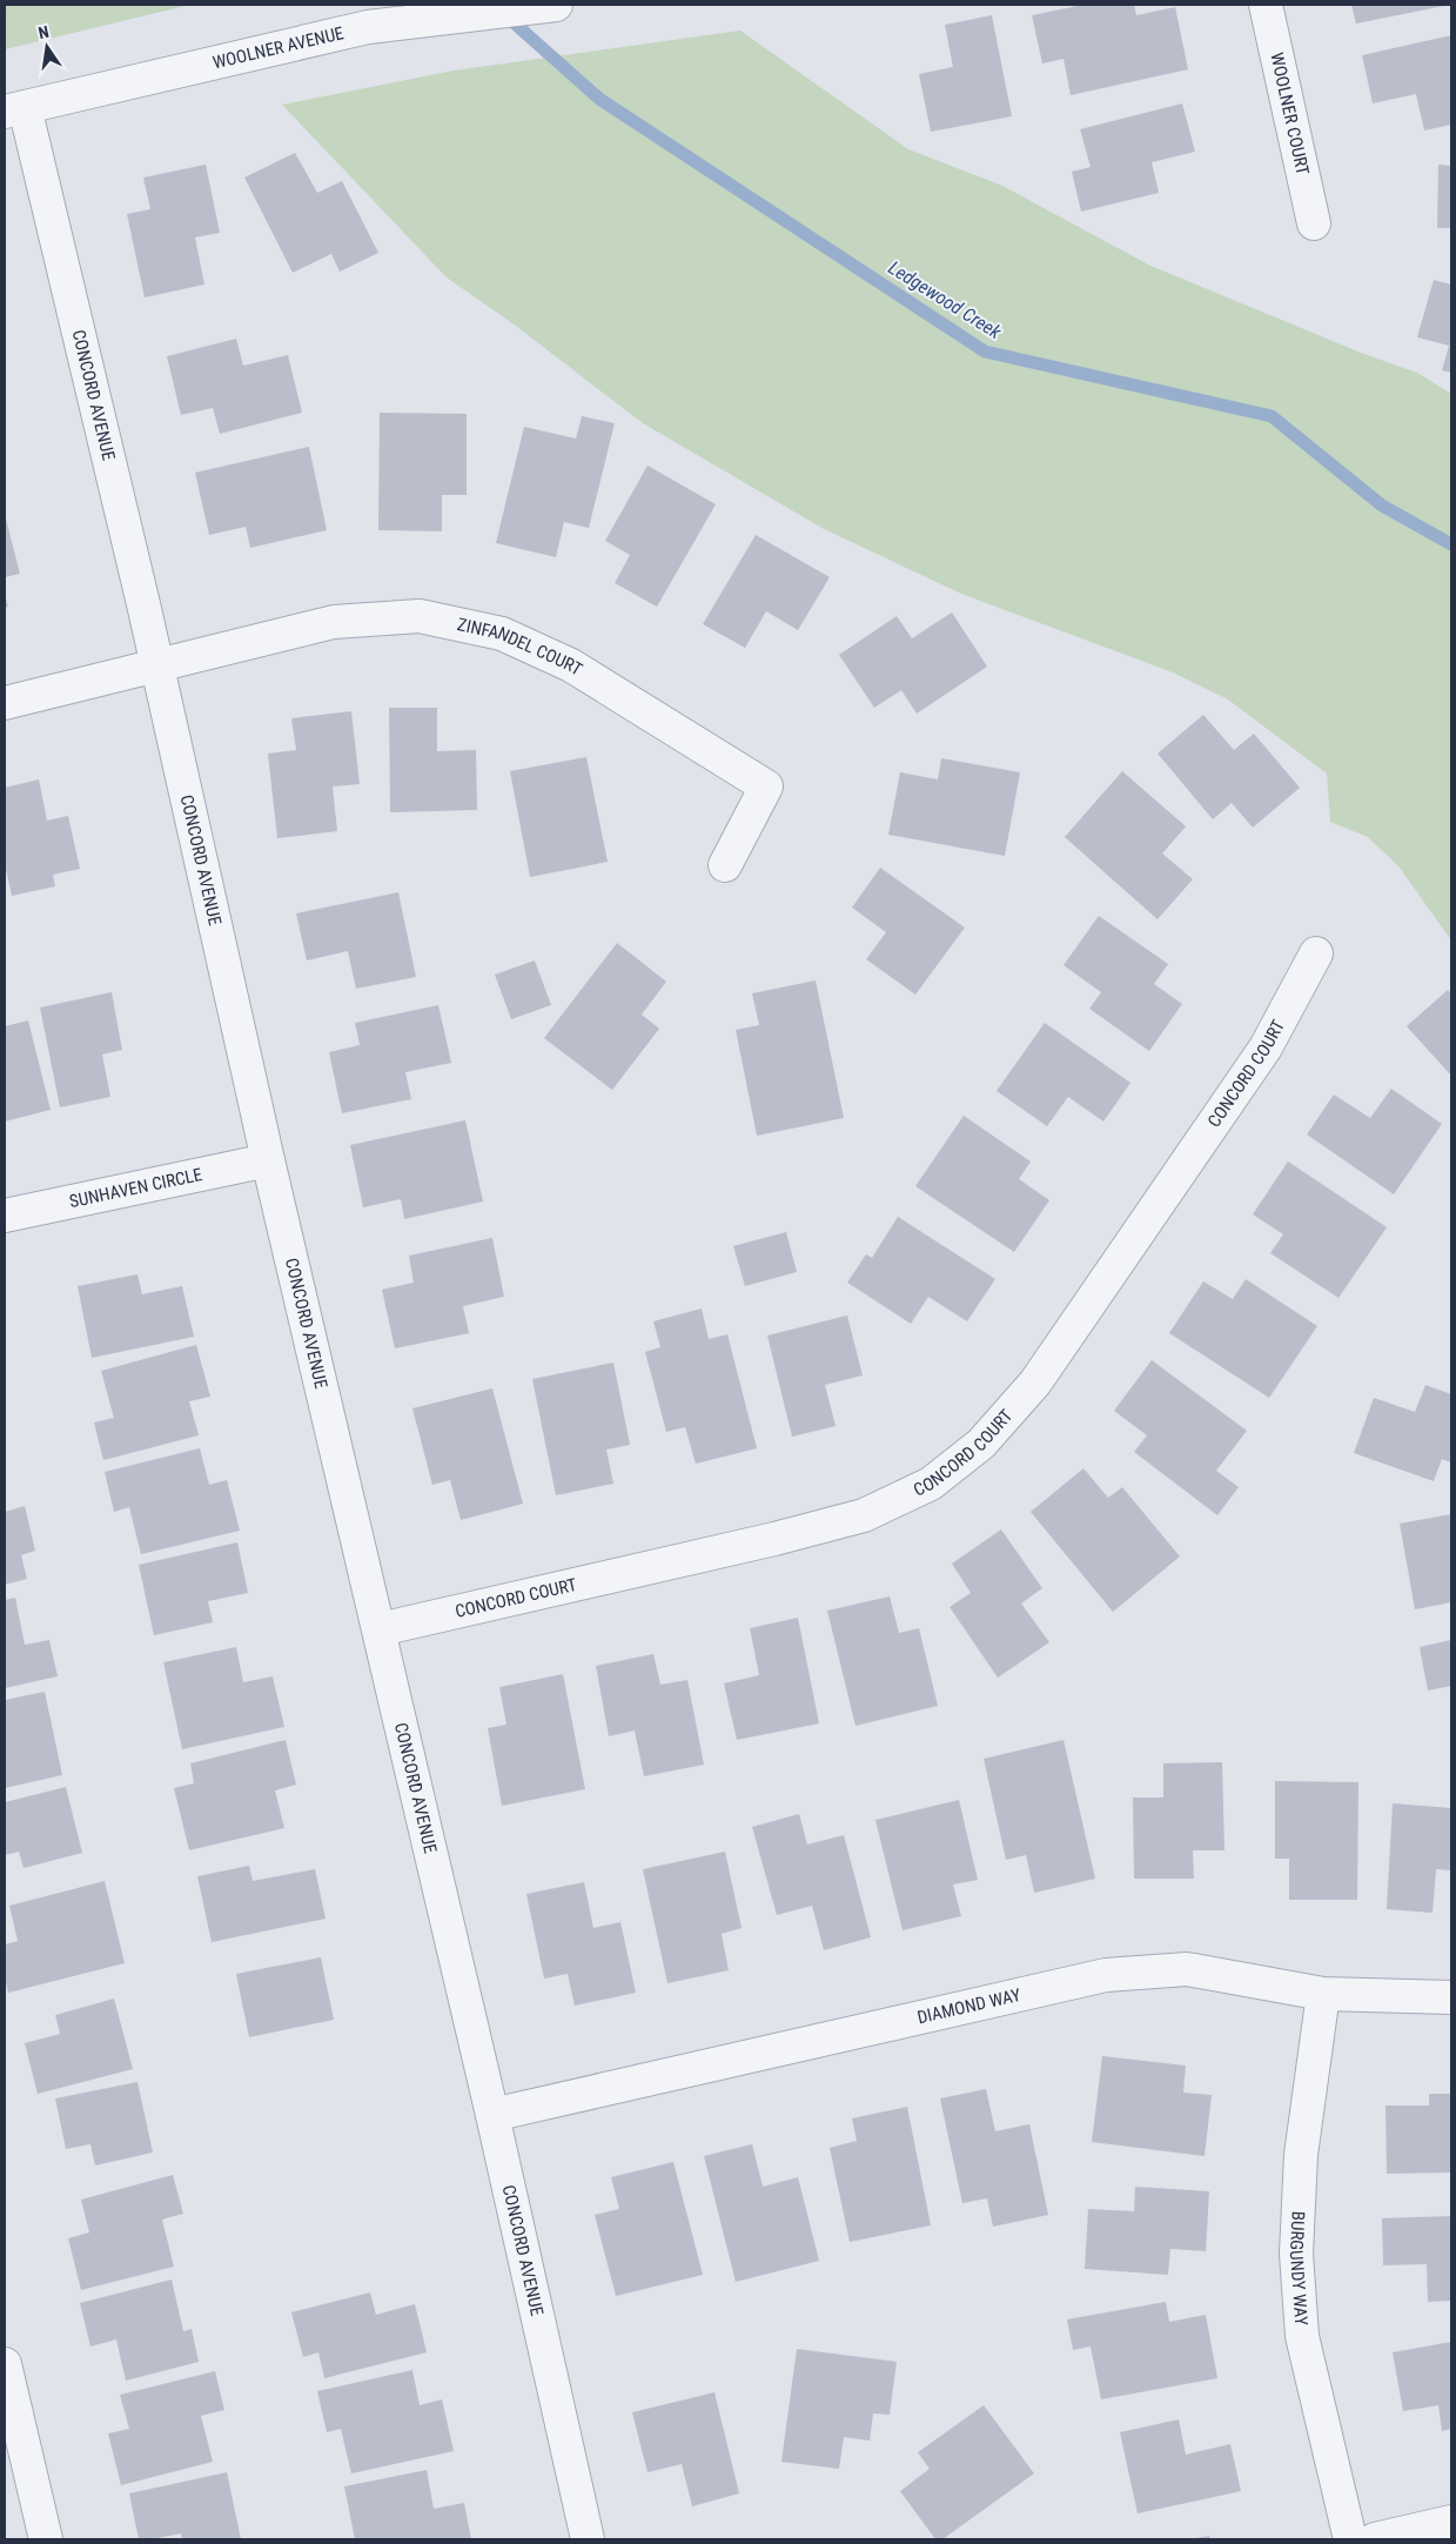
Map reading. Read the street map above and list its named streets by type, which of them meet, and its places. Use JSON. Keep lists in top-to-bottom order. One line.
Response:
{"streets":{"street":["WOOLNER AVENUE","WOOLNER COURT","CONCORD AVENUE","ZINFANDEL COURT","CONCORD COURT","SUNHAVEN CIRCLE","DIAMOND WAY","BURGUNDY WAY"]},"crossings":[["WOOLNER AVENUE","CONCORD AVENUE"],["CONCORD AVENUE","ZINFANDEL COURT"],["CONCORD AVENUE","CONCORD COURT"],["CONCORD AVENUE","SUNHAVEN CIRCLE"],["CONCORD AVENUE","DIAMOND WAY"],["DIAMOND WAY","BURGUNDY WAY"]],"water":["Ledgewood Creek"],"north":"top"}
